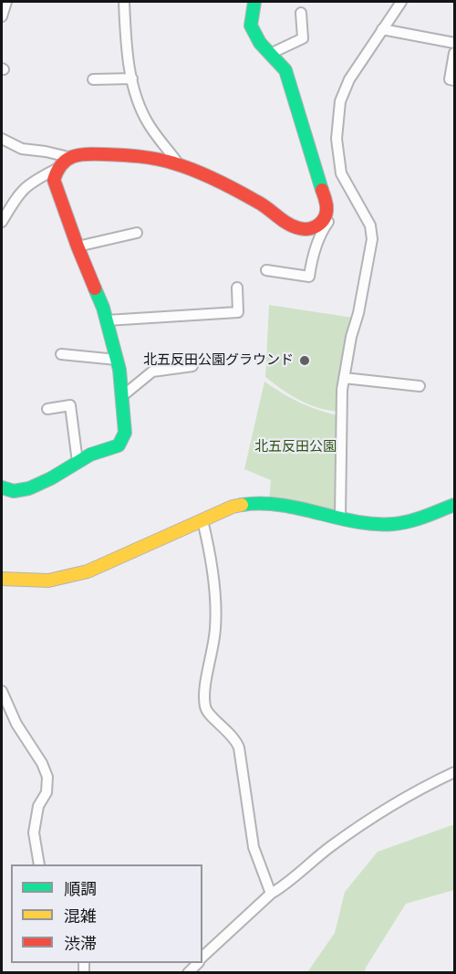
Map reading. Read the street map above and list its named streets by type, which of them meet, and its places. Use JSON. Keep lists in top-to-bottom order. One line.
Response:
{"parks":["北五反田公園"],"places":["北五反田公園グラウンド"],"legend":["順調","混雑","渋滞"]}
